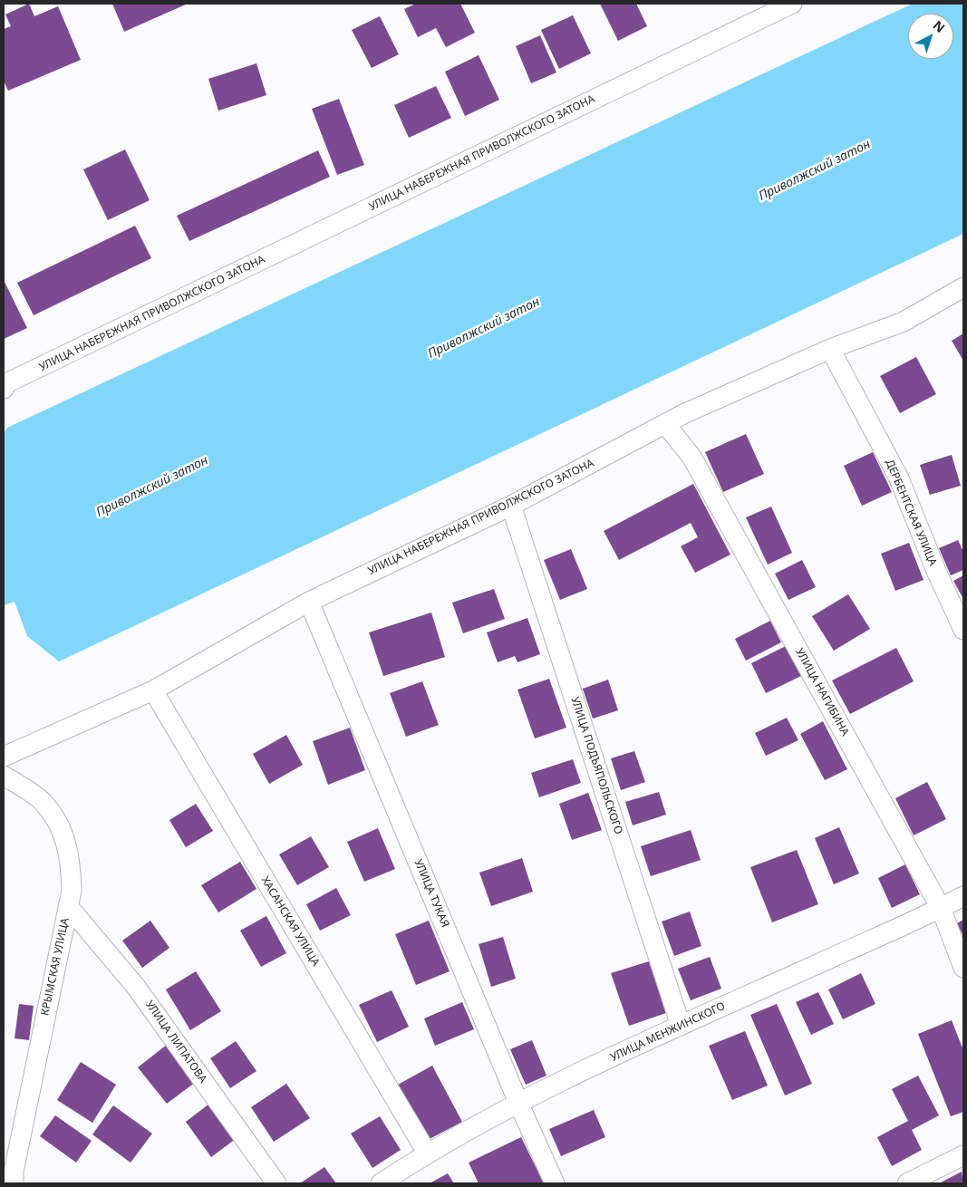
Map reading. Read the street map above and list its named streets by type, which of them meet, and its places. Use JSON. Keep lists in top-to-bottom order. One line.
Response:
{"streets":{"street":["УЛИЦА НАБЕРЕЖНАЯ ПРИВОЛЖСКОГО ЗАТОНА","ДЕРБЕНТСКАЯ УЛИЦА","УЛИЦА НАГИБИНА","УЛИЦА ПОДЪЯПОЛЬСКОГО","УЛИЦА ТУКАЯ","ХАСАНСКАЯ УЛИЦА","КРЫМСКАЯ УЛИЦА","УЛИЦА МЕНЖИНСКОГО","УЛИЦА ЛИПАТОВА"]},"crossings":[["УЛИЦА НАБЕРЕЖНАЯ ПРИВОЛЖСКОГО ЗАТОНА","ДЕРБЕНТСКАЯ УЛИЦА"],["УЛИЦА НАБЕРЕЖНАЯ ПРИВОЛЖСКОГО ЗАТОНА","УЛИЦА НАГИБИНА"],["УЛИЦА НАБЕРЕЖНАЯ ПРИВОЛЖСКОГО ЗАТОНА","УЛИЦА ПОДЪЯПОЛЬСКОГО"],["УЛИЦА НАБЕРЕЖНАЯ ПРИВОЛЖСКОГО ЗАТОНА","УЛИЦА ТУКАЯ"],["УЛИЦА НАБЕРЕЖНАЯ ПРИВОЛЖСКОГО ЗАТОНА","ХАСАНСКАЯ УЛИЦА"],["УЛИЦА НАГИБИНА","УЛИЦА МЕНЖИНСКОГО"],["УЛИЦА ПОДЪЯПОЛЬСКОГО","УЛИЦА МЕНЖИНСКОГО"],["УЛИЦА ТУКАЯ","УЛИЦА МЕНЖИНСКОГО"],["ХАСАНСКАЯ УЛИЦА","УЛИЦА МЕНЖИНСКОГО"],["КРЫМСКАЯ УЛИЦА","УЛИЦА ЛИПАТОВА"]],"water":["Приволжский затон"],"north":"top right"}
